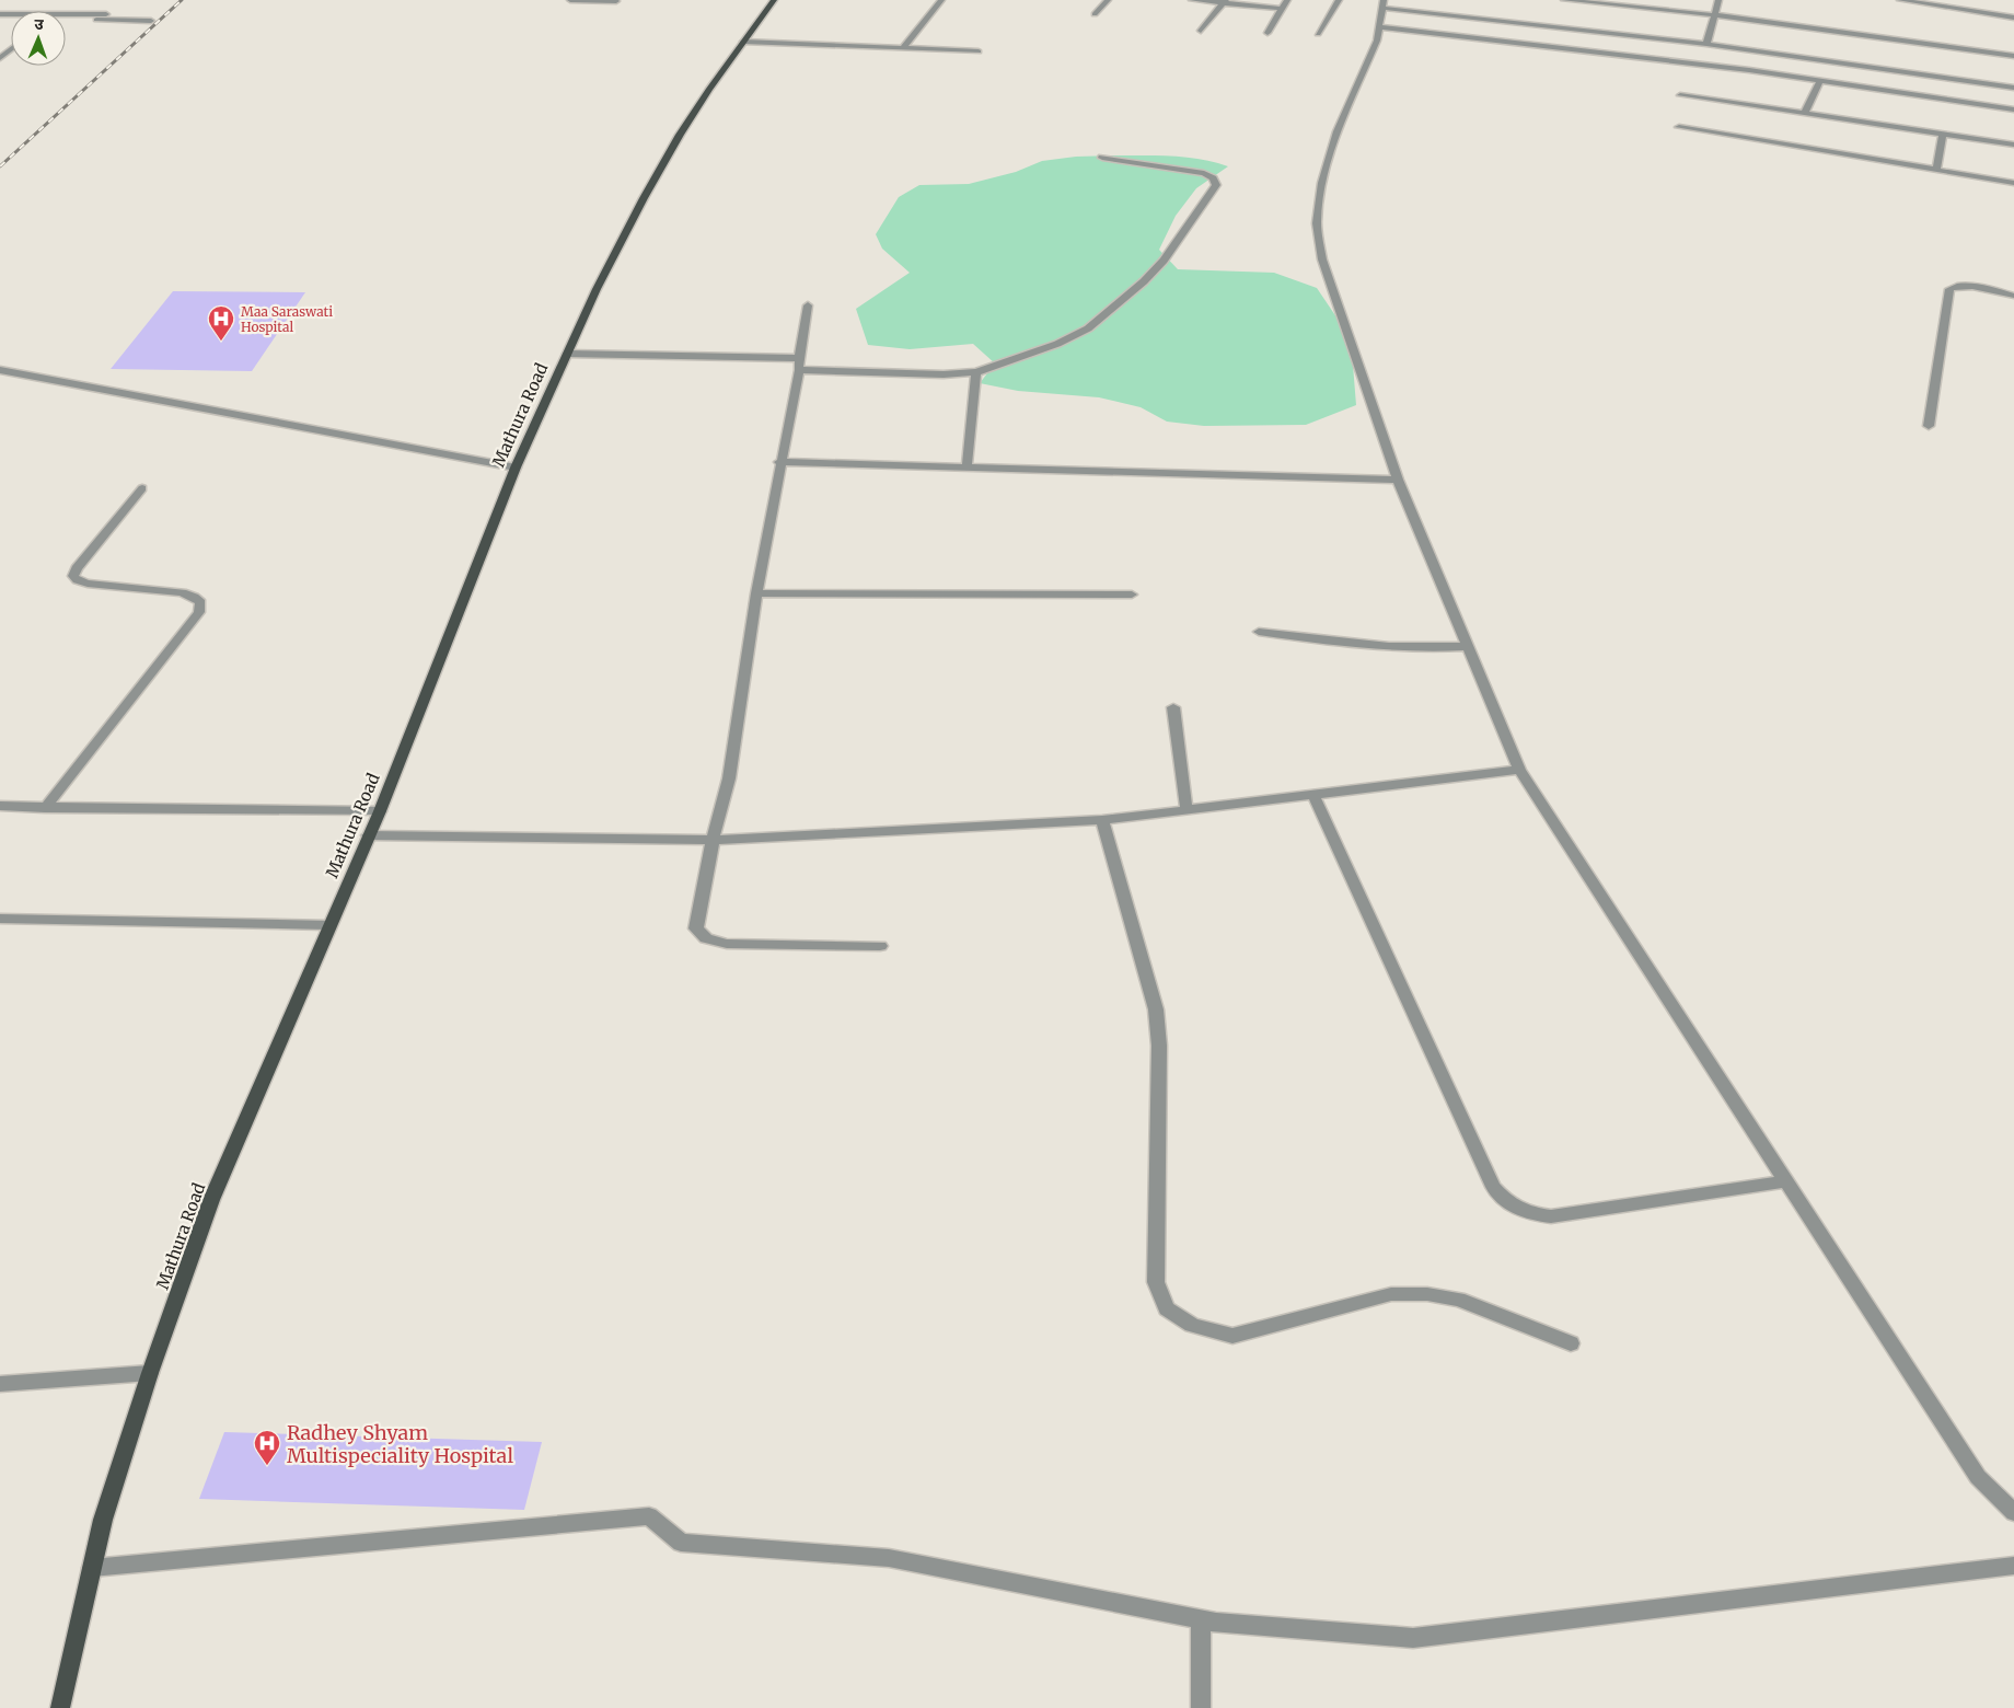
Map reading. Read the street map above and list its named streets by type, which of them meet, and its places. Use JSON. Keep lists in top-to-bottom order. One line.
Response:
{"streets":{"main road":["Mathura Road"]},"places":{"hospital":["Maa Saraswati Hospital","Radhey Shyam Multispeciality Hospital"]},"north":"top"}
